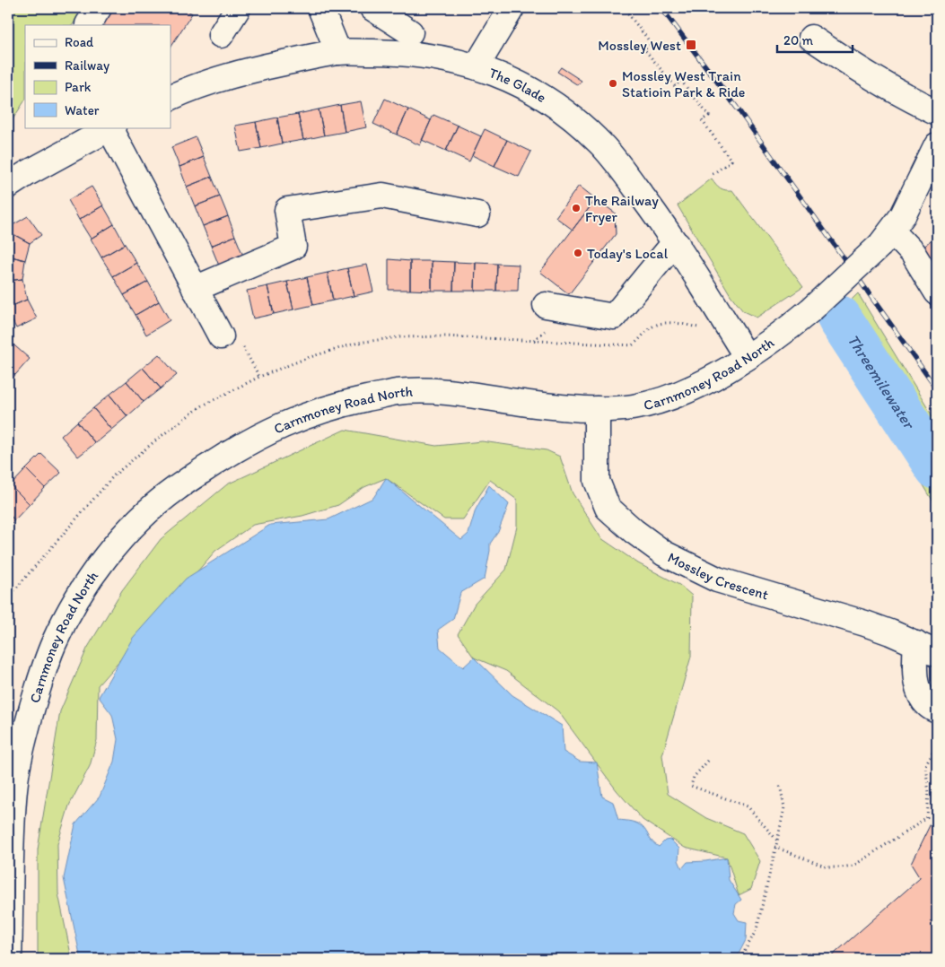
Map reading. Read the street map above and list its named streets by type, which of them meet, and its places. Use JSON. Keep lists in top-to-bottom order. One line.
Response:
{"streets":{"street":["The Glade","Carnmoney Road North","Mossley Crescent"]},"crossings":[["The Glade","Carnmoney Road North"],["Carnmoney Road North","Mossley Crescent"]],"water":["Threemilewater"],"places":{"transit":["Mossley West"],"other":["Mossley West Train Statioin Park & Ride","The Railway Fryer","Today's Local"]},"legend":["Road","Railway","Park","Water"],"scale_bar":"20 m"}
